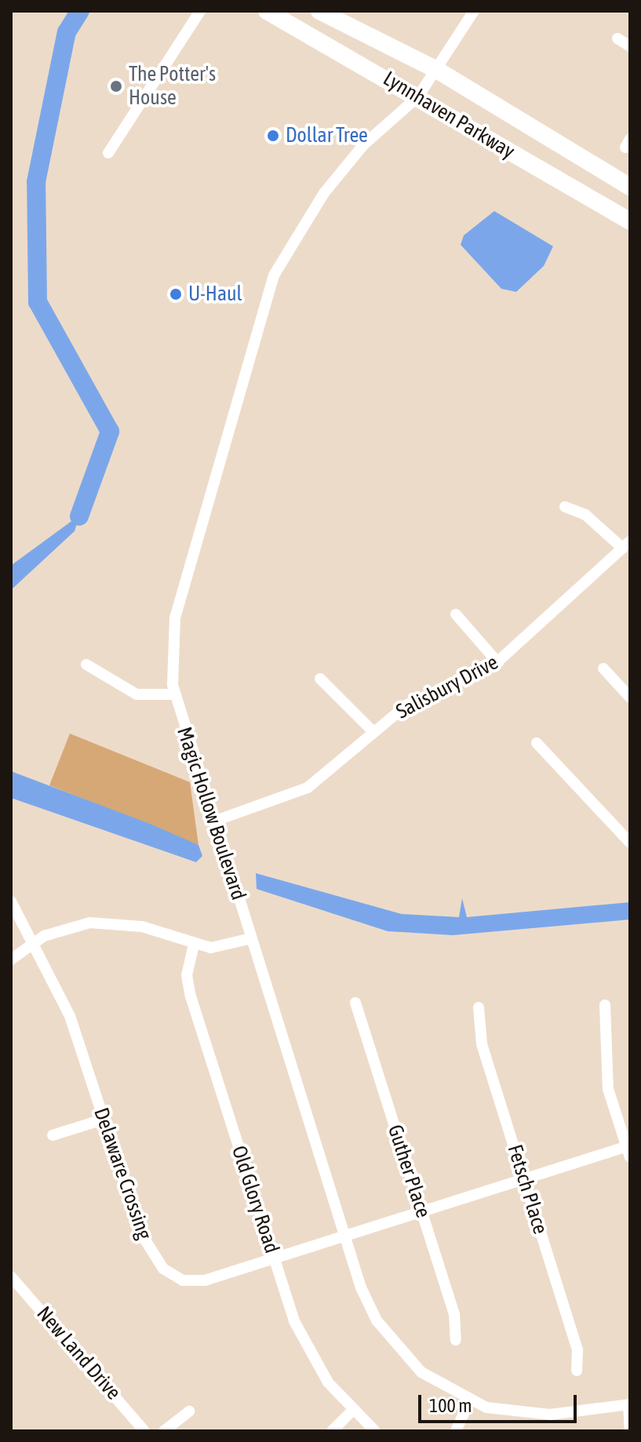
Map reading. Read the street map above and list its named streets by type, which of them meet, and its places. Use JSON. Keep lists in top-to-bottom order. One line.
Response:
{"streets":{"main road":["Lynnhaven Parkway"],"street":["Salisbury Drive","Magic Hollow Boulevard","Guther Place","Delaware Crossing","Fetsch Place","Old Glory Road","New Land Drive"]},"crossings":[["Lynnhaven Parkway","Magic Hollow Boulevard"],["Salisbury Drive","Magic Hollow Boulevard"],["Magic Hollow Boulevard","Delaware Crossing"],["Guther Place","Delaware Crossing"],["Delaware Crossing","Fetsch Place"],["Delaware Crossing","Old Glory Road"]],"places":["The Potter's House","Dollar Tree","U-Haul"],"scale_bar":"100 m"}
